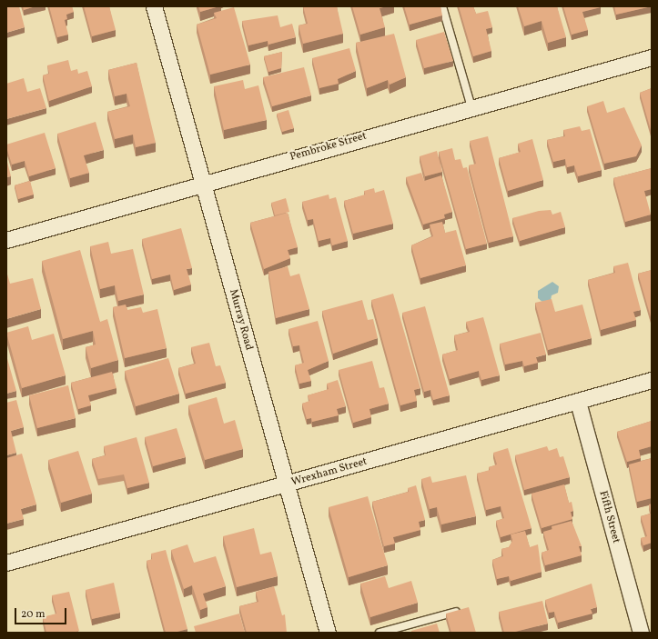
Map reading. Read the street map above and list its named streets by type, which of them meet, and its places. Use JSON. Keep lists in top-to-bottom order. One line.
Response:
{"streets":{"street":["Pembroke Street","Murray Road","Wrexham Street","Fifth Street"]},"crossings":[["Pembroke Street","Murray Road"],["Murray Road","Wrexham Street"],["Wrexham Street","Fifth Street"]],"scale_bar":"20 m"}
